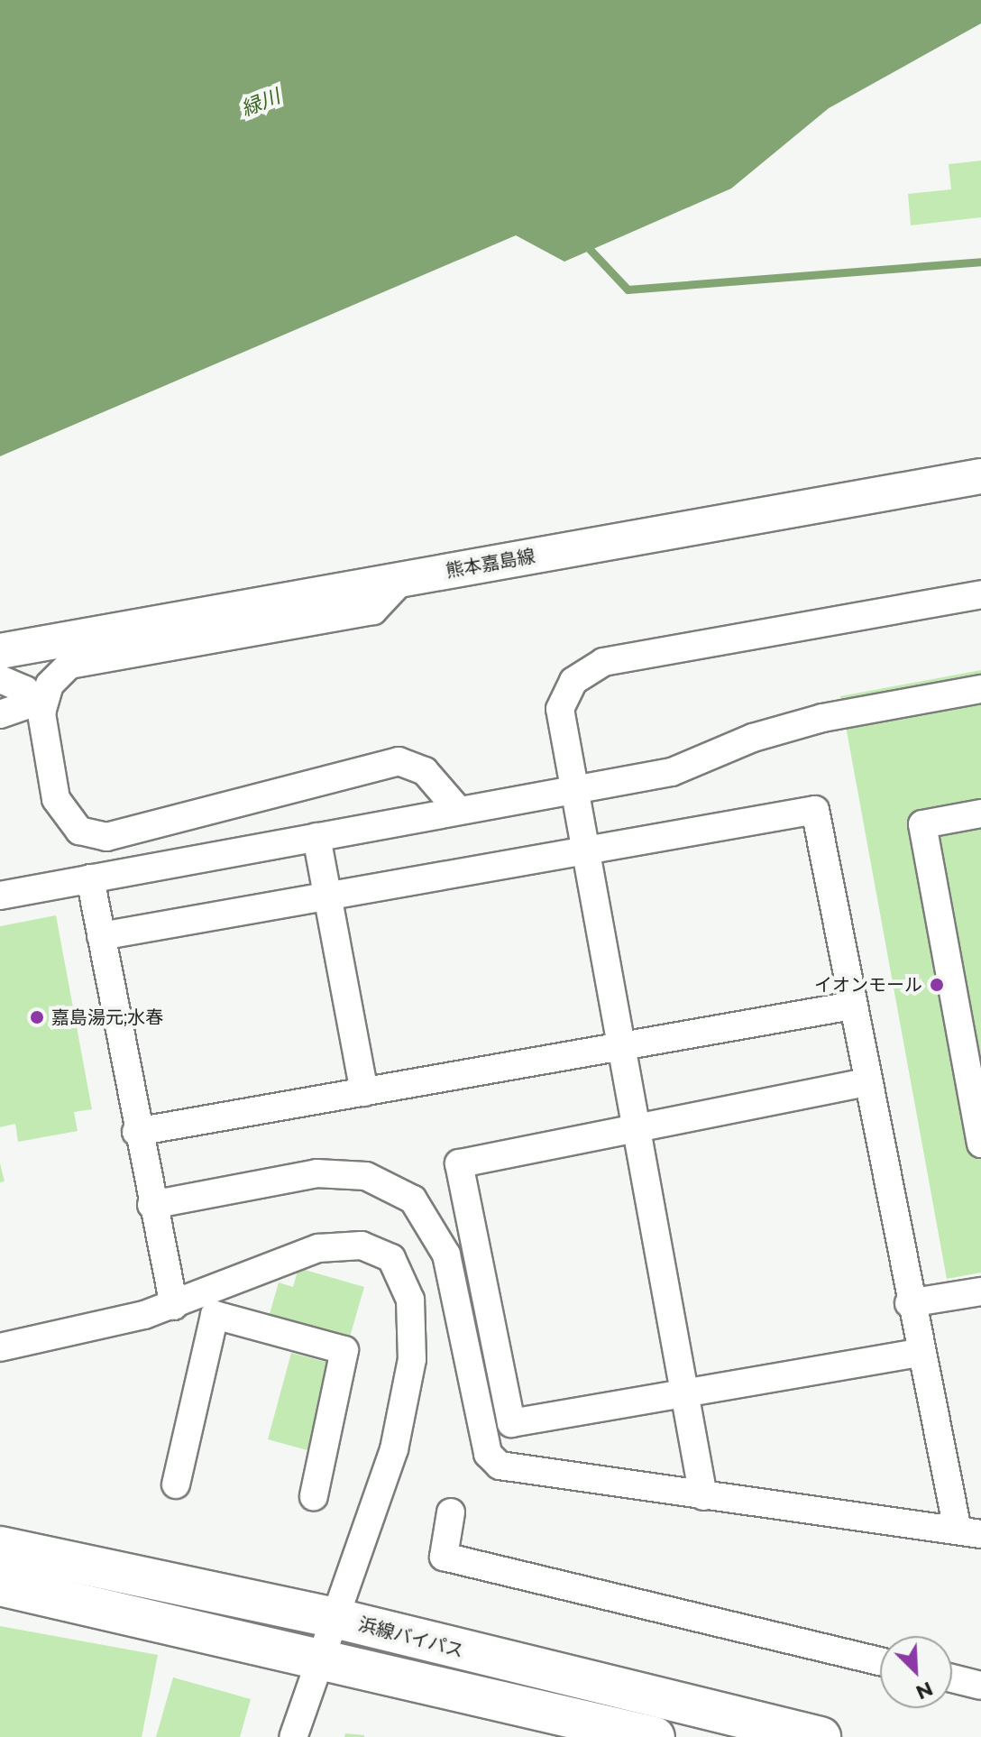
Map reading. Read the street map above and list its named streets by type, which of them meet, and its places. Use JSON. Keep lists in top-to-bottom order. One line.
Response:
{"streets":{"highway":["浜線バイパス"],"main road":["熊本嘉島線"]},"water":["緑川"],"places":["イオンモール","嘉島湯元;水春"],"north":"bottom right"}
